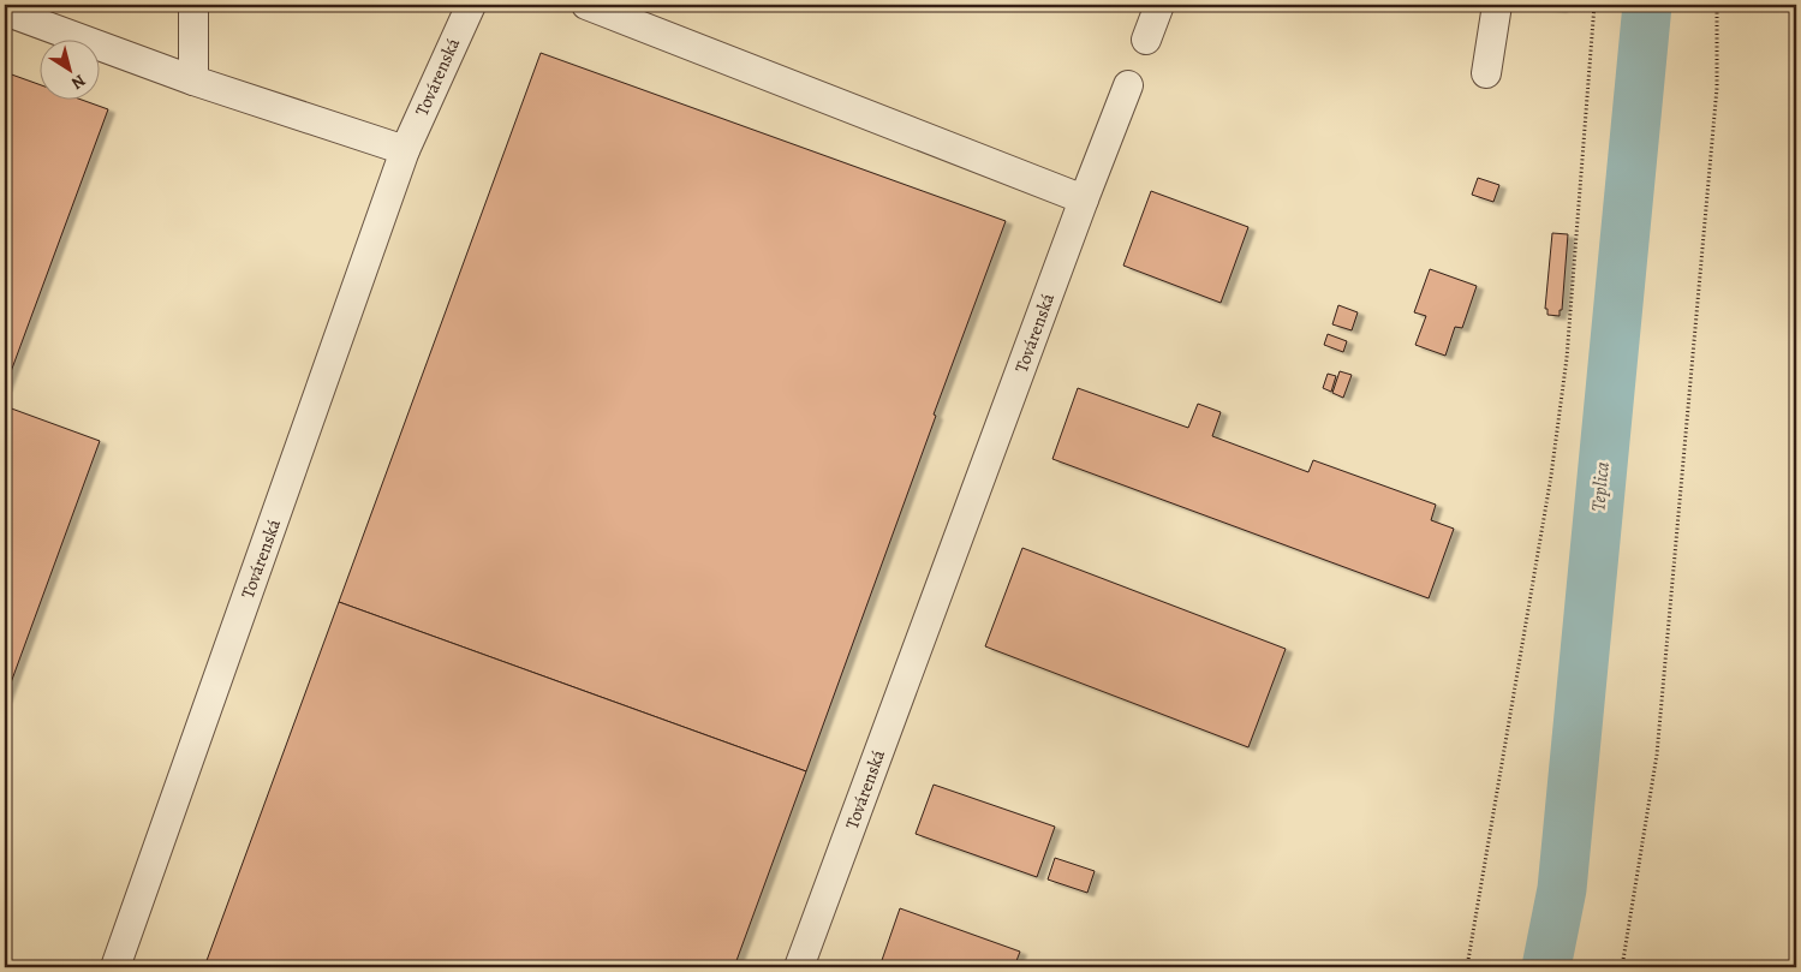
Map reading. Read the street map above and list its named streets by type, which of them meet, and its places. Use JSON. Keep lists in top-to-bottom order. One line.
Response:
{"streets":{"lane":["Továrenská"]},"water":["Teplica"],"north":"bottom right"}
